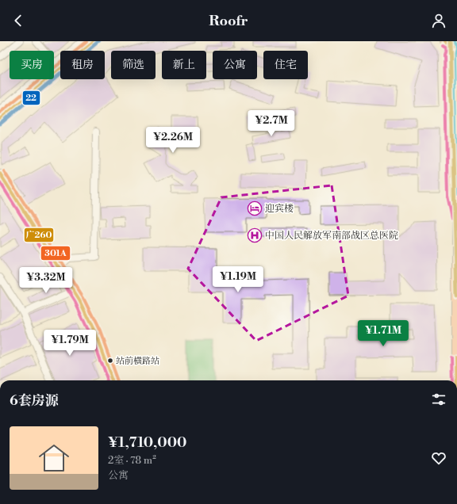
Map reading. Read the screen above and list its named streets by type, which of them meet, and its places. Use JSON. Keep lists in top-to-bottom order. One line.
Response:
{"places":{"hotel":["迎宾楼"],"hospital":["中国人民解放军南部战区总医院"],"other":["站前横路站"]},"lines":["transit line 22","transit line 广260","transit line 301A"],"page":{"header":"Roofr","chip":["买房","租房","筛选","新上","公寓","住宅"],"price":["¥2.7M","¥2.26M","¥1.19M","¥3.32M","¥1.71M","¥1.79M"],"heading":"6套房源","list":[{"name":"¥1,710,000","note":"2室 · 78 m² · 公寓"}]}}
